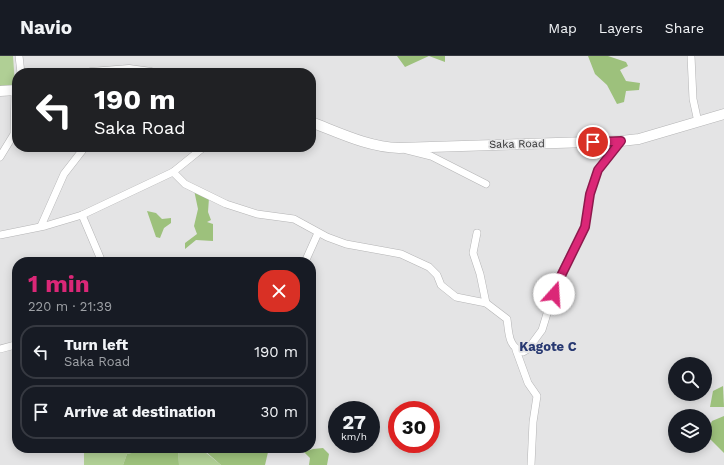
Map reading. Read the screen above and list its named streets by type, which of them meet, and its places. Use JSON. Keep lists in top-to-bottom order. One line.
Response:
{"streets":{"main road":["Saka Road"]},"districts":["Kagote C"],"page":{"header":"Navio","nav":["Map","Layers","Share"],"turn":["190 m","Saka Road"],"heading":["1 min","220 m · 21:39"],"list":[{"name":"Turn left","note":"Saka Road","value":"190 m"},{"name":"Arrive at destination","value":"30 m"}],"speed":"27 km/h","limit":"30"}}
